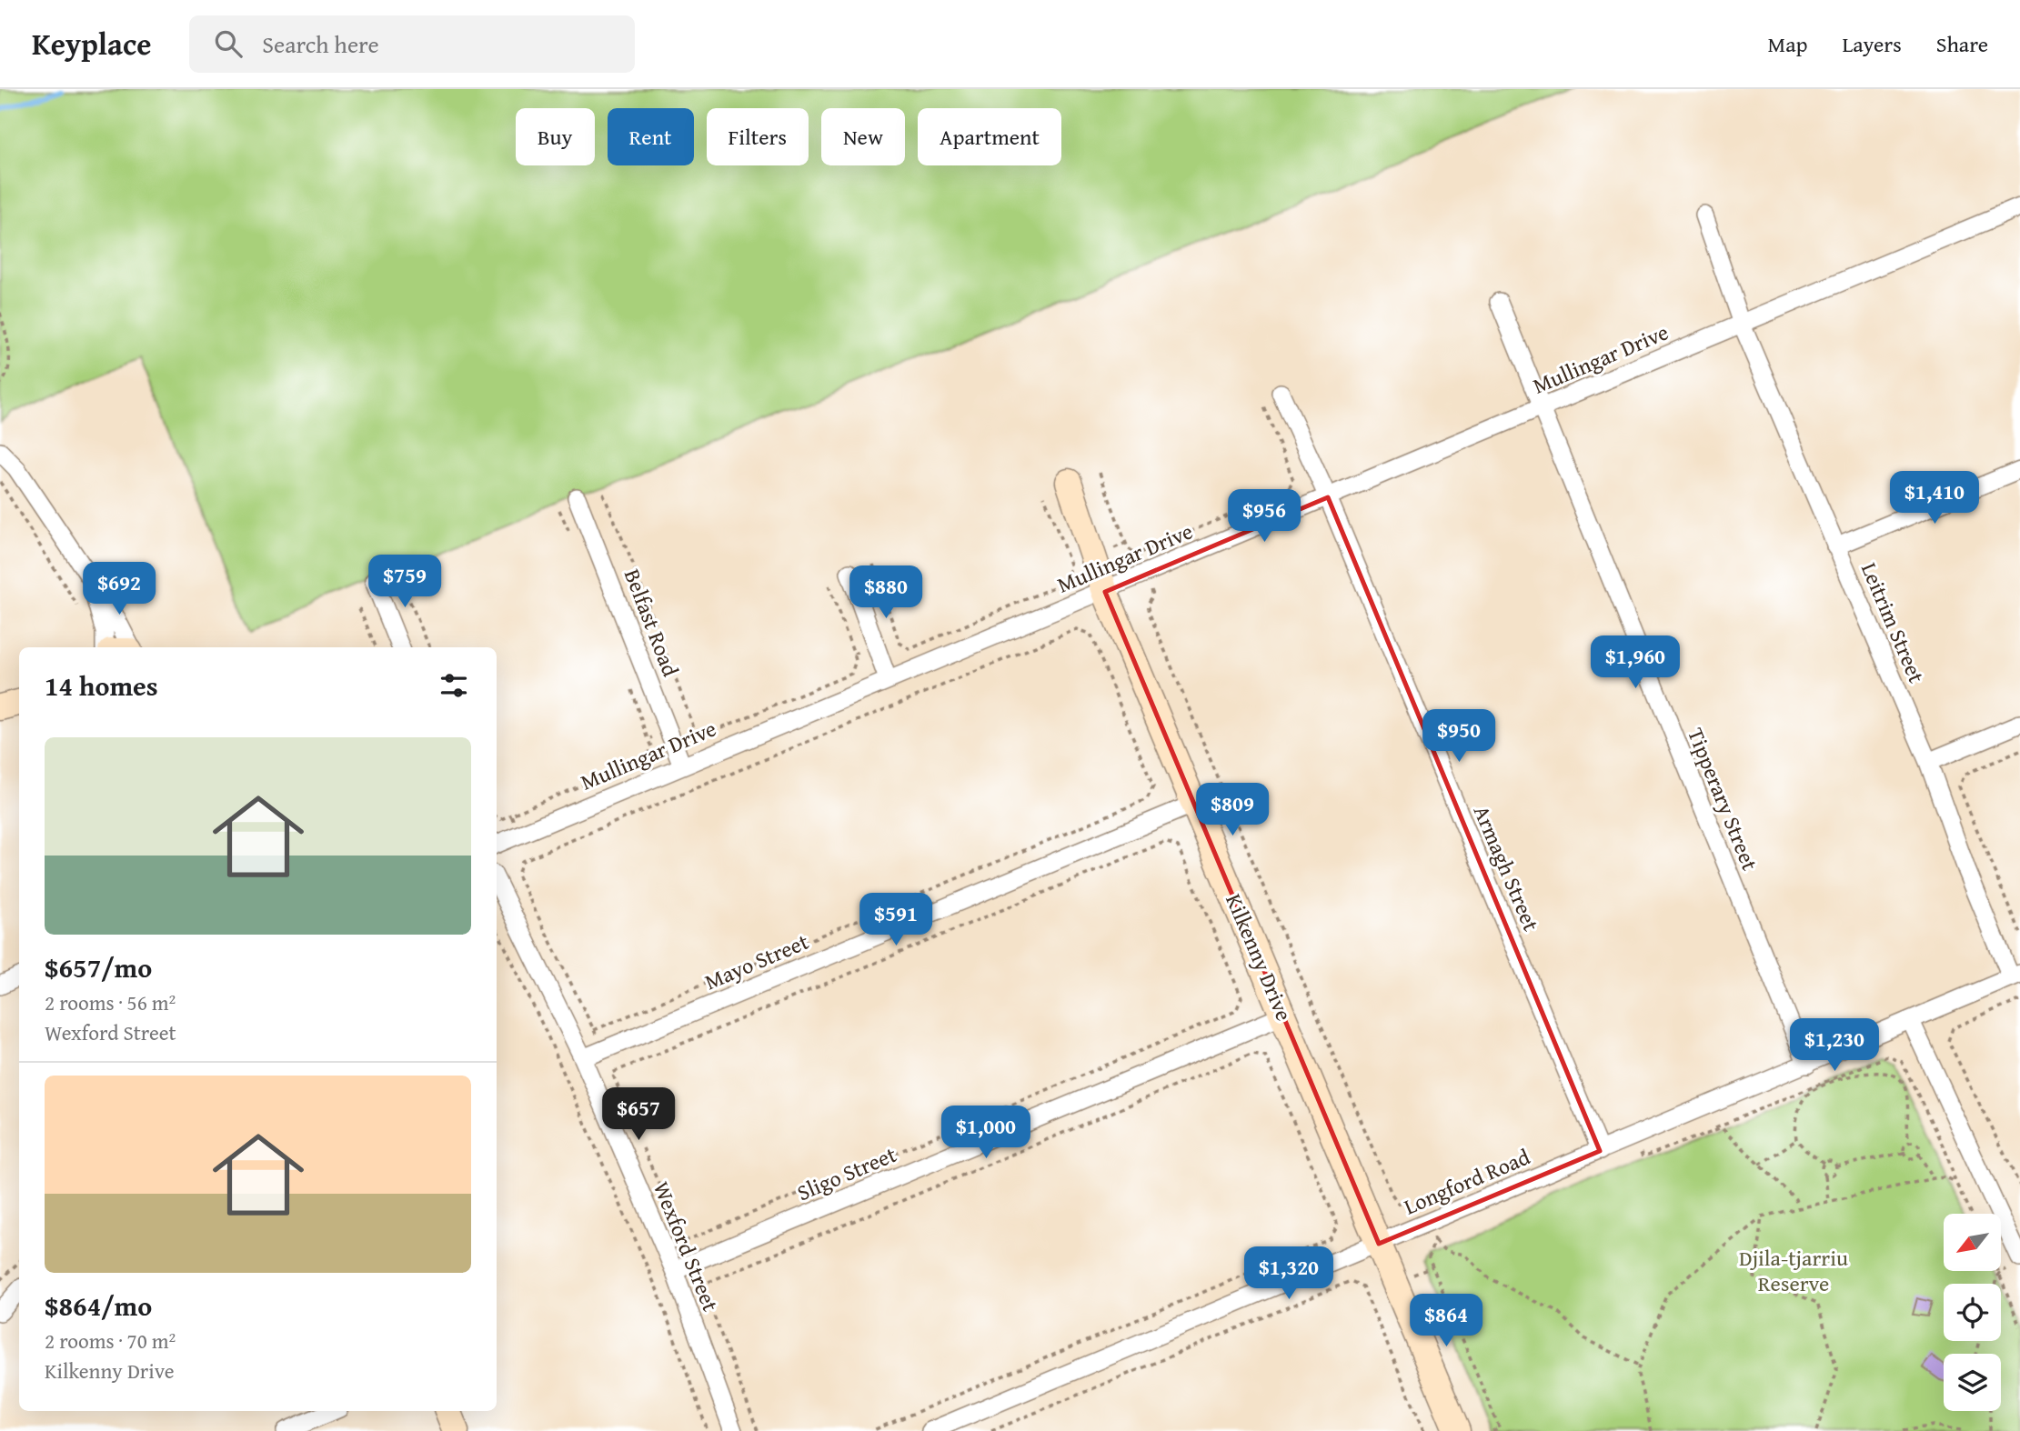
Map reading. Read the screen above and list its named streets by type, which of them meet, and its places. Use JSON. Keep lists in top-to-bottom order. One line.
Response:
{"streets":{"street":["Mullingar Drive","Belfast Road","Leitrim Street","Tipperary Street","Armagh Street","Kilkenny Drive","Mayo Street","Sligo Street","Longford Road","Wexford Street"]},"crossings":[["Mullingar Drive","Belfast Road"],["Mullingar Drive","Leitrim Street"],["Mullingar Drive","Tipperary Street"],["Mullingar Drive","Armagh Street"],["Mullingar Drive","Kilkenny Drive"],["Leitrim Street","Longford Road"],["Tipperary Street","Longford Road"],["Armagh Street","Longford Road"],["Kilkenny Drive","Mayo Street"],["Kilkenny Drive","Sligo Street"],["Kilkenny Drive","Longford Road"],["Mayo Street","Wexford Street"],["Sligo Street","Wexford Street"]],"parks":["Djila-tjarriu Reserve"],"north":"bottom left","page":{"header":"Keyplace","search":"Search here","nav":["Map","Layers","Share"],"chip":["Buy","Rent","Filters","New","Apartment"],"price":["$1,410","$956","$759","$692","$880","$1,960","$950","$809","$591","$1,230","$657","$1,000","$1,320","$864"],"heading":"14 homes","list":[{"name":"$657/mo","note":"2 rooms · 56 m² · Wexford Street"},{"name":"$864/mo","note":"2 rooms · 70 m² · Kilkenny Drive"}]}}
